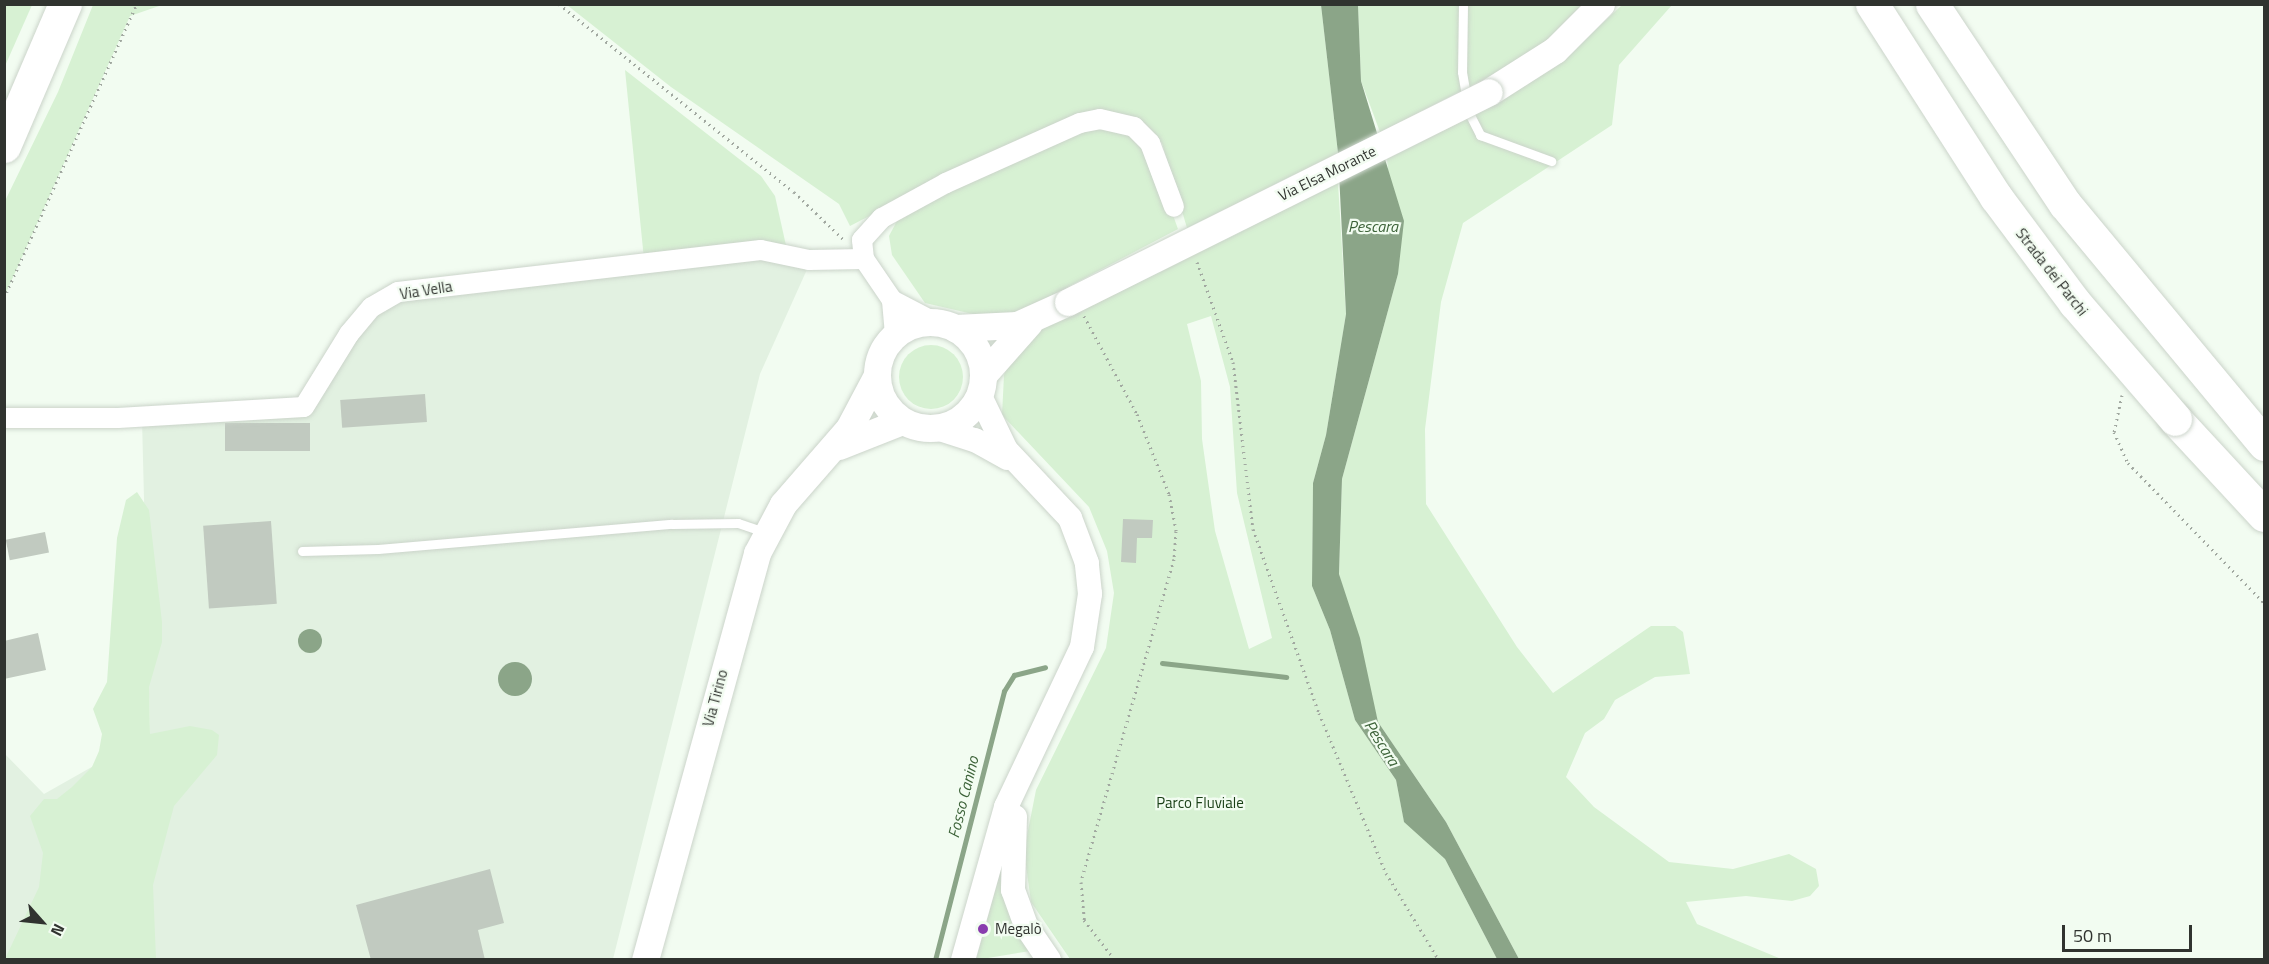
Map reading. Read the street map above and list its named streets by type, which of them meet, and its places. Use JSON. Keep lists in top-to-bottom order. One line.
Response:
{"streets":{"highway":["Strada dei Parchi"],"main road":["Via Elsa Morante","Via Tirino"],"street":["Via Vella"]},"crossings":[["Via Elsa Morante","Via Tirino"]],"water":["Pescara","Fosso Canino"],"parks":["Parco Fluviale"],"places":["Megalò"],"scale_bar":"50 m","north":"bottom right"}
